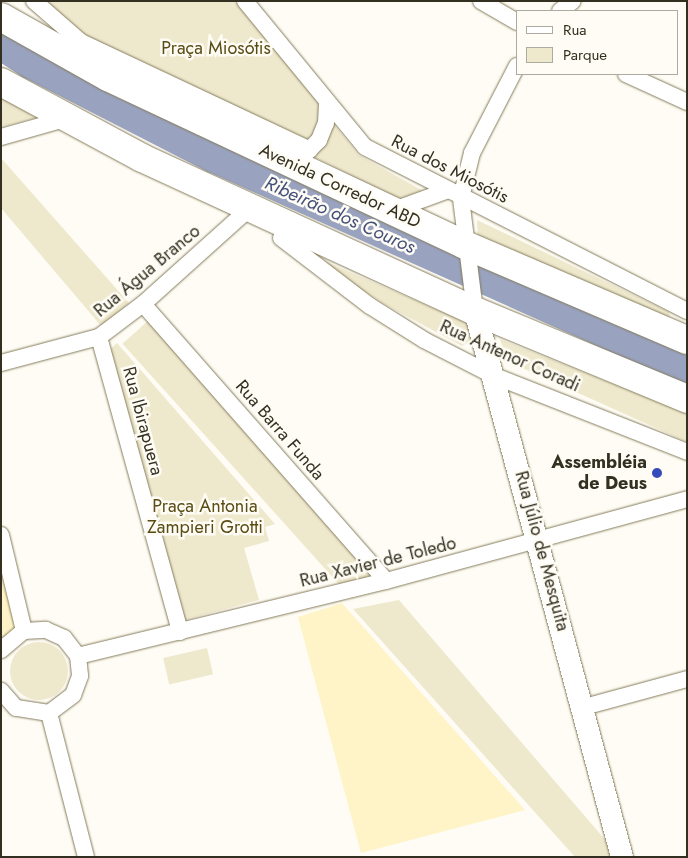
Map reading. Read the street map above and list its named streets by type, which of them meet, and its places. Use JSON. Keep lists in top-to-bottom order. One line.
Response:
{"streets":{"highway":["Avenida Corredor ABD"],"street":["Rua dos Miosótis","Rua Água Branco","Rua Antenor Coradi","Rua Ibirapuera","Rua Barra Funda","Rua Júlio de Mesquita","Rua Xavier de Toledo"]},"crossings":[["Rua dos Miosótis","Rua Júlio de Mesquita"],["Avenida Corredor ABD","Rua Júlio de Mesquita"],["Rua Água Branco","Rua Ibirapuera"],["Rua Água Branco","Rua Barra Funda"],["Rua Antenor Coradi","Rua Júlio de Mesquita"],["Rua Ibirapuera","Rua Xavier de Toledo"],["Rua Barra Funda","Rua Xavier de Toledo"],["Rua Júlio de Mesquita","Rua Xavier de Toledo"]],"water":["Ribeirão dos Couros"],"parks":["Praça Miosótis","Praça Antonia Zampieri Grotti"],"places":["Assembléia de Deus"],"legend":["Rua","Parque"]}
